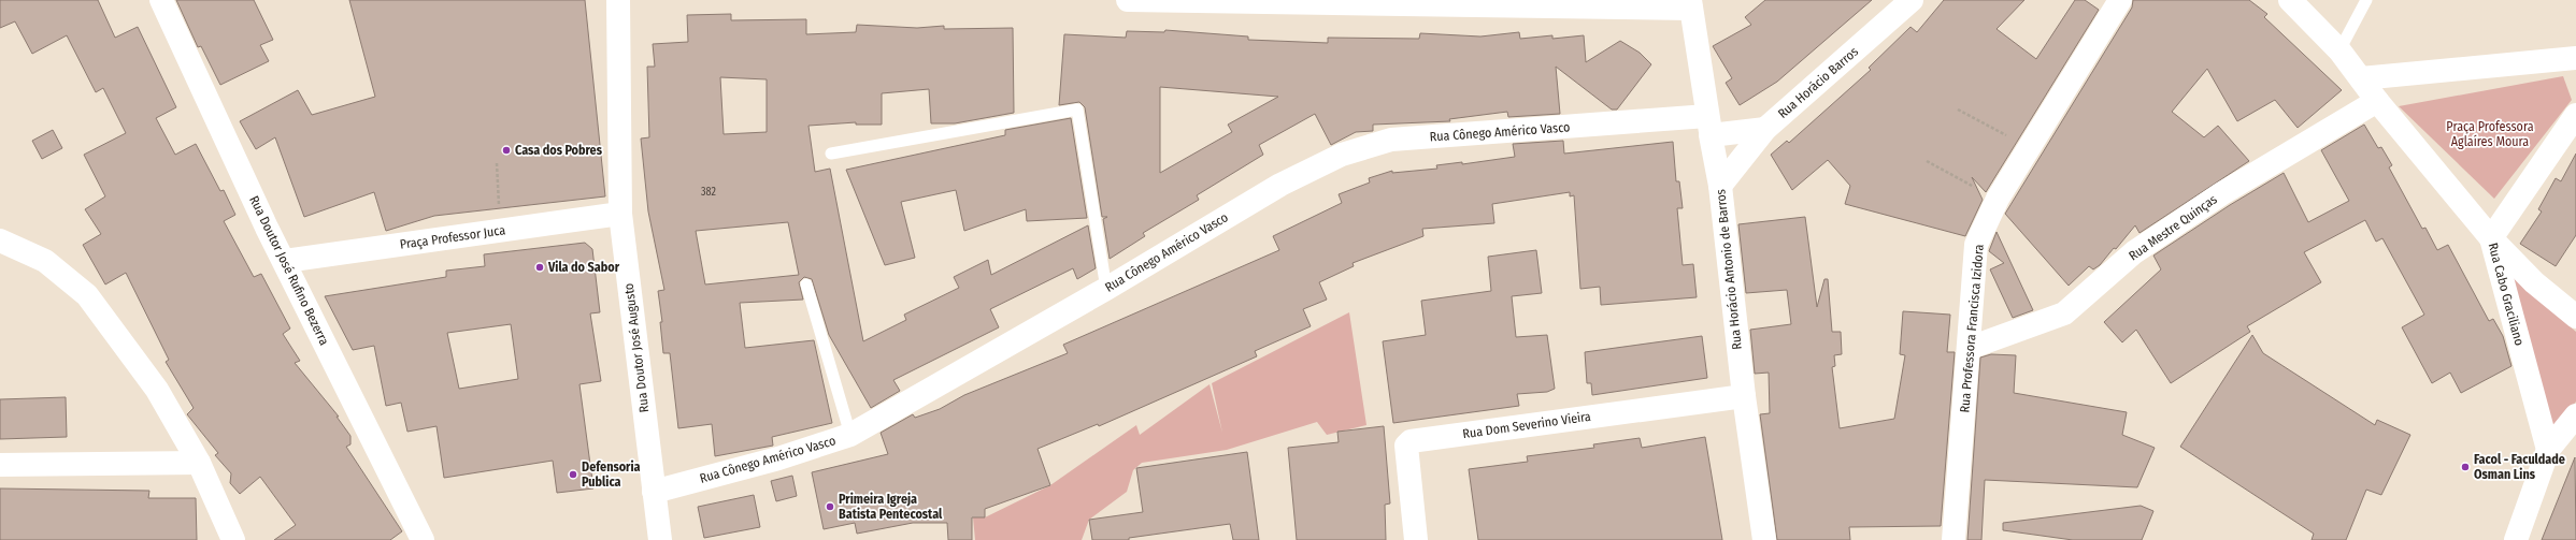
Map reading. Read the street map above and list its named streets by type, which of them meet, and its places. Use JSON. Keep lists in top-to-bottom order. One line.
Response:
{"streets":{"street":["Rua Horácio Barros","Rua Cônego Américo Vasco","Rua Mestre Quinças","Praça Professor Juca","Rua Horácio Antonio de Barros","Rua Doutor José Rufino Bezerra","Rua Cabo Graciliano","Rua Professora Francisca Izidora","Rua Doutor José Augusto","Rua Dom Severino Vieira"]},"crossings":[["Rua Horácio Barros","Rua Cônego Américo Vasco"],["Rua Horácio Barros","Rua Horácio Antonio de Barros"],["Rua Cônego Américo Vasco","Rua Horácio Antonio de Barros"],["Rua Cônego Américo Vasco","Rua Doutor José Augusto"],["Rua Mestre Quinças","Rua Cabo Graciliano"],["Rua Mestre Quinças","Rua Professora Francisca Izidora"],["Praça Professor Juca","Rua Doutor José Rufino Bezerra"],["Praça Professor Juca","Rua Doutor José Augusto"],["Rua Horácio Antonio de Barros","Rua Dom Severino Vieira"]],"parks":["Praça Professora Aglaíres Moura"],"places":["Casa dos Pobres","Vila do Sabor","Facol - Faculdade Osman Lins","Defensoria Publica","Primeira Igreja Batista Pentecostal"],"house_numbers":["382"]}
